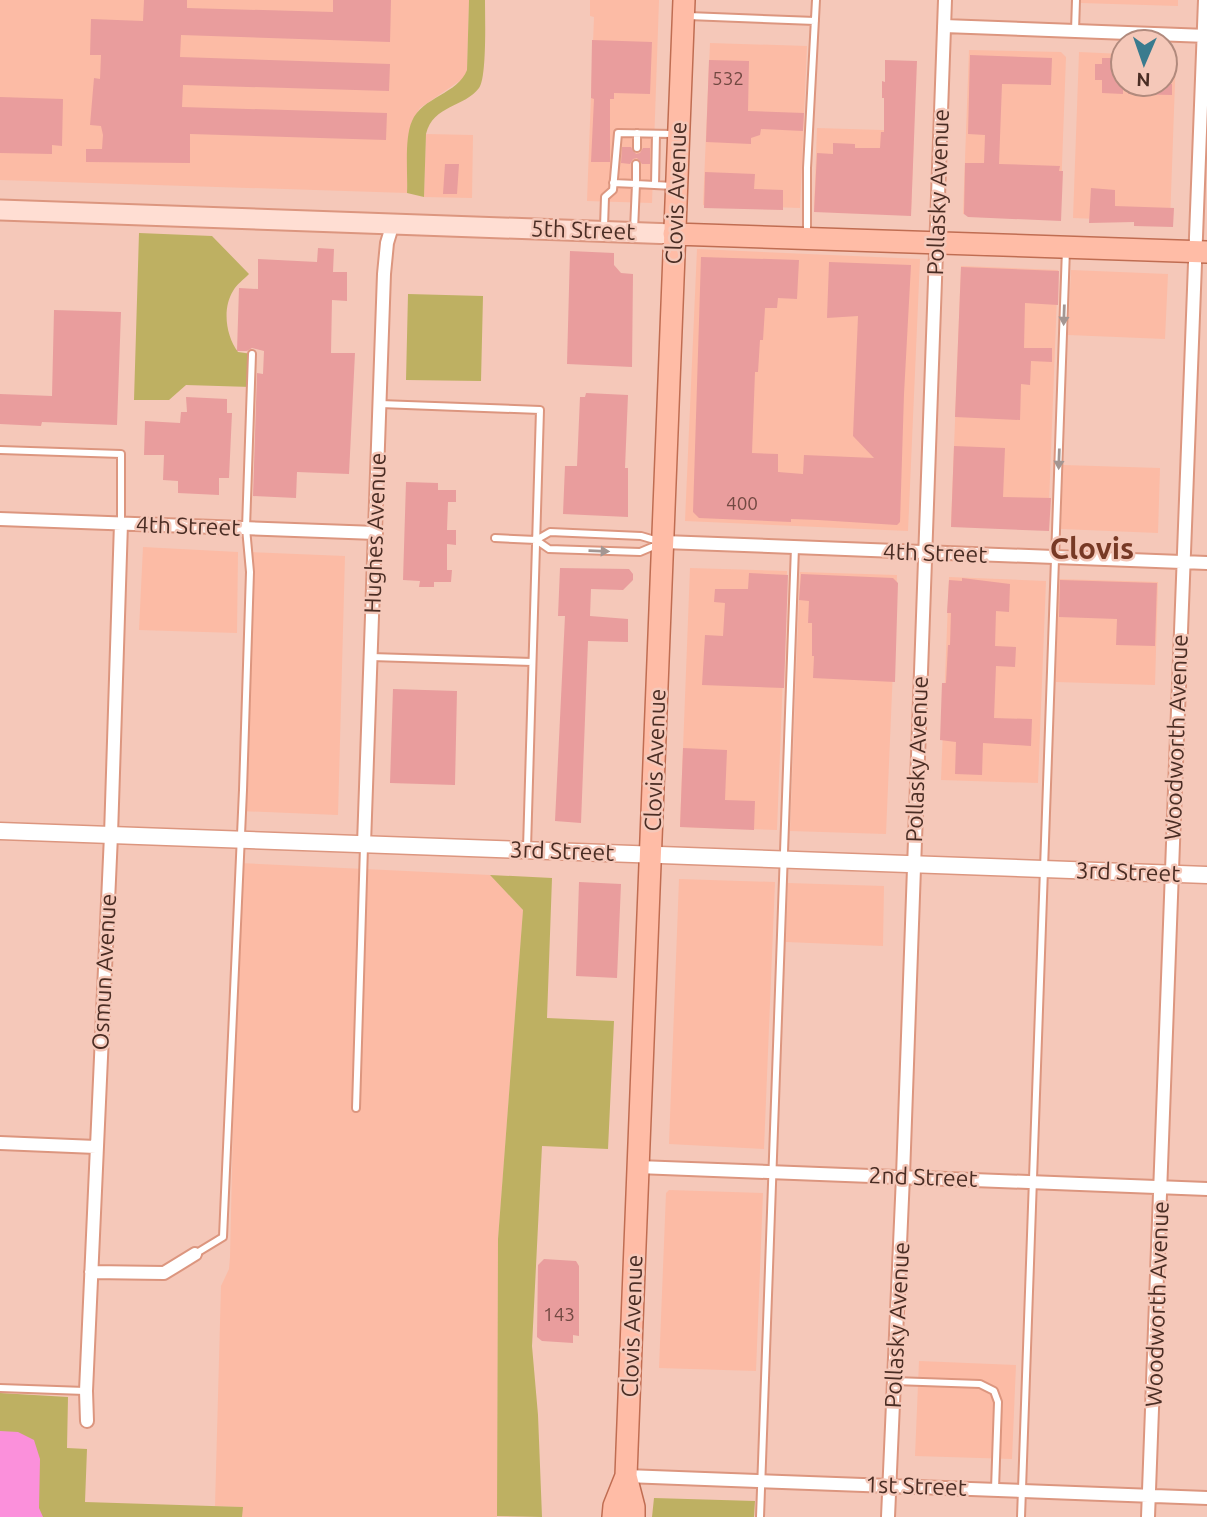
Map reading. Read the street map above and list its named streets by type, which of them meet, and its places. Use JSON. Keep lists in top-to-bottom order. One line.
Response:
{"streets":{"main road":["Clovis Avenue","5th Street"],"street":["Pollasky Avenue","4th Street","Hughes Avenue","Woodworth Avenue","3rd Street","Osmun Avenue","2nd Street","1st Street"]},"crossings":[["Pollasky Avenue","5th Street"],["Pollasky Avenue","4th Street"],["Pollasky Avenue","3rd Street"],["Pollasky Avenue","2nd Street"],["Pollasky Avenue","1st Street"],["Clovis Avenue","5th Street"],["Clovis Avenue","4th Street"],["Clovis Avenue","3rd Street"],["Clovis Avenue","2nd Street"],["Clovis Avenue","1st Street"],["5th Street","Hughes Avenue"],["5th Street","Woodworth Avenue"],["4th Street","Hughes Avenue"],["4th Street","Woodworth Avenue"],["4th Street","Osmun Avenue"],["Hughes Avenue","3rd Street"],["Woodworth Avenue","3rd Street"],["Woodworth Avenue","2nd Street"],["Woodworth Avenue","1st Street"],["3rd Street","Osmun Avenue"]],"districts":["Clovis"],"house_numbers":["532","400","143"],"north":"bottom"}
